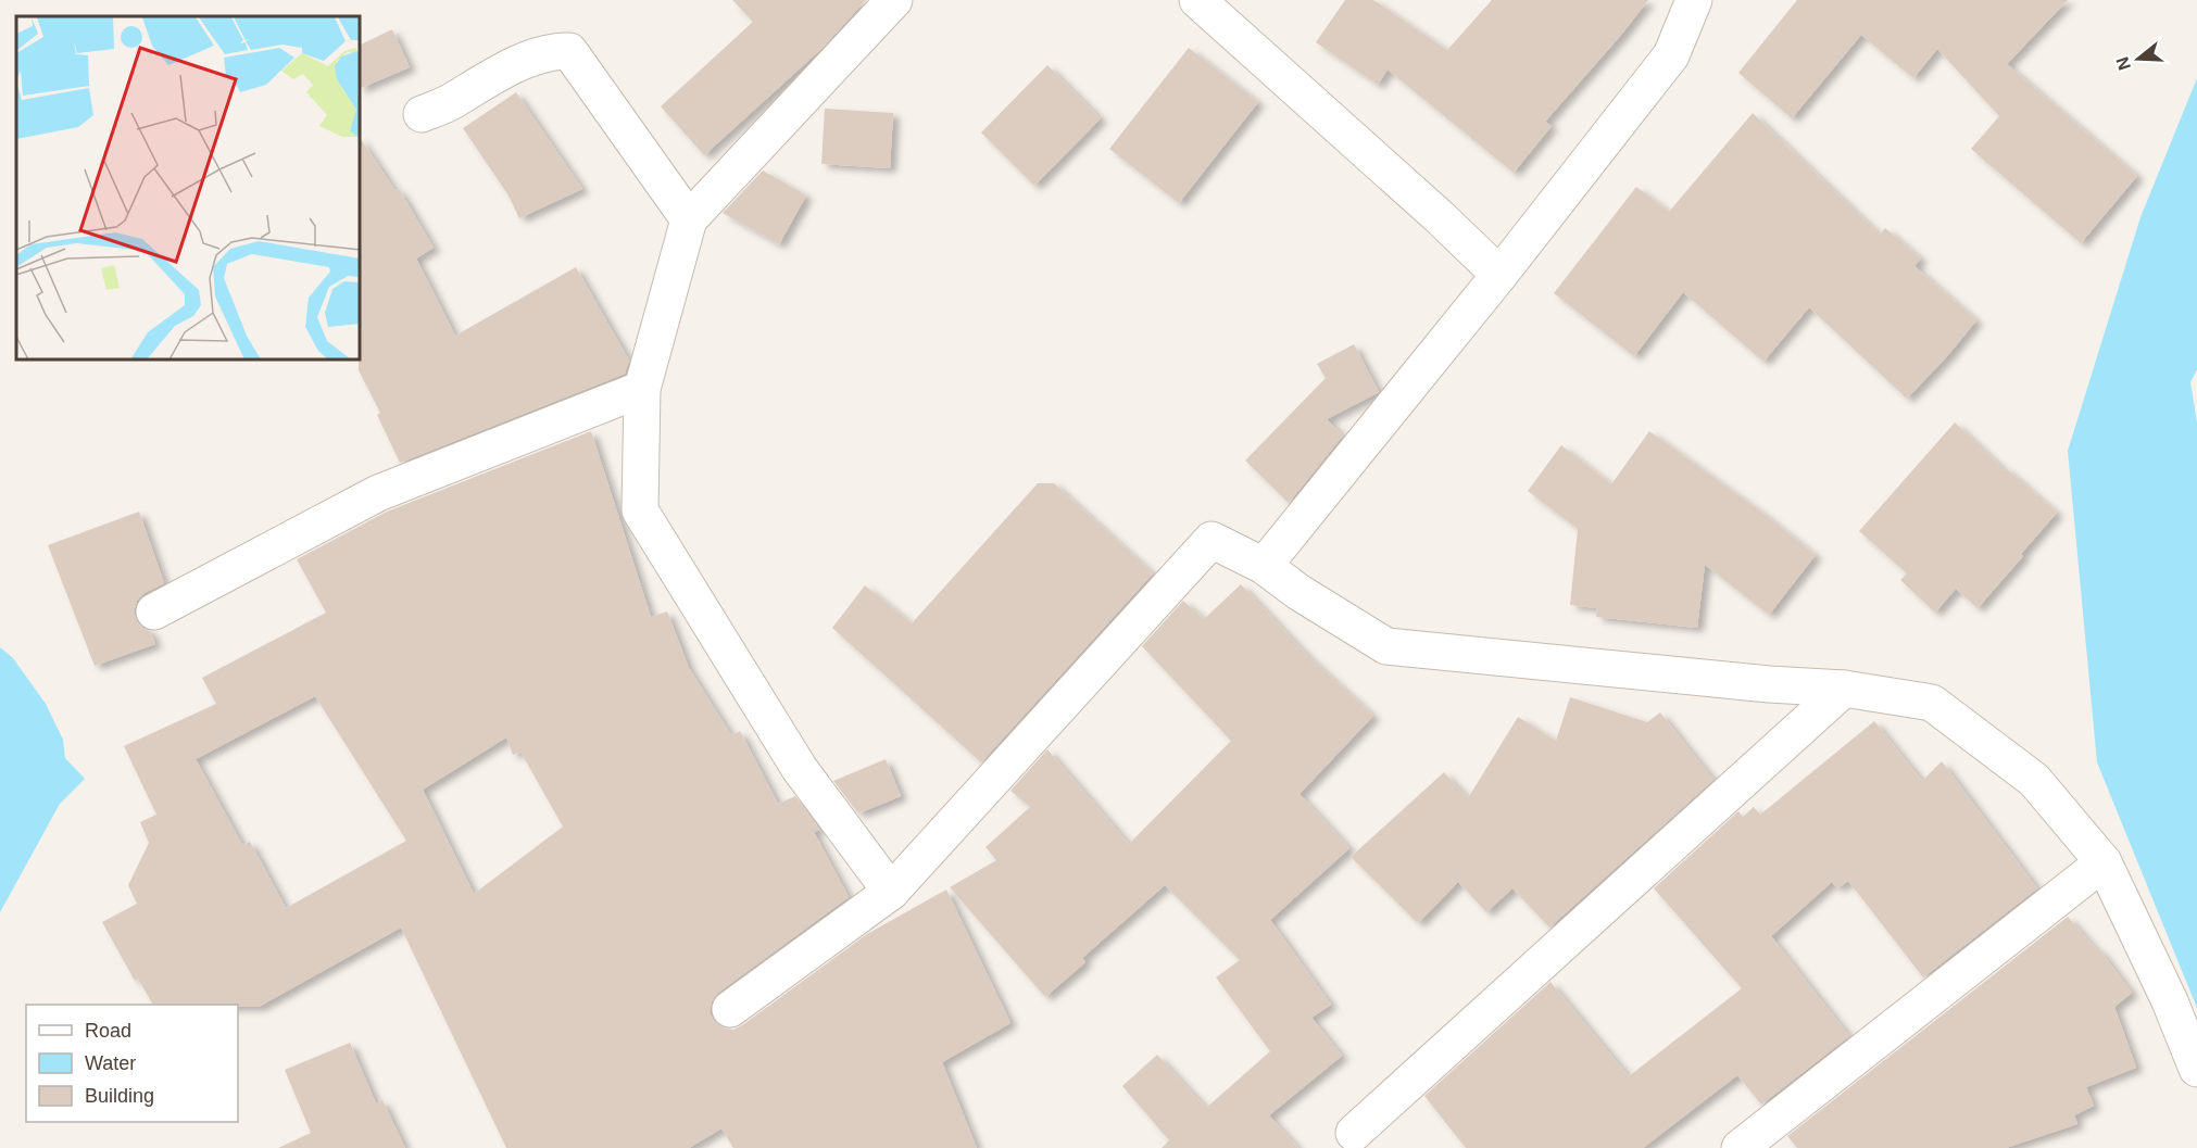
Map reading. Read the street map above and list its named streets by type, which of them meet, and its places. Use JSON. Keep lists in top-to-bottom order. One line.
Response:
{"legend":["Road","Water","Building"],"north":"left"}
